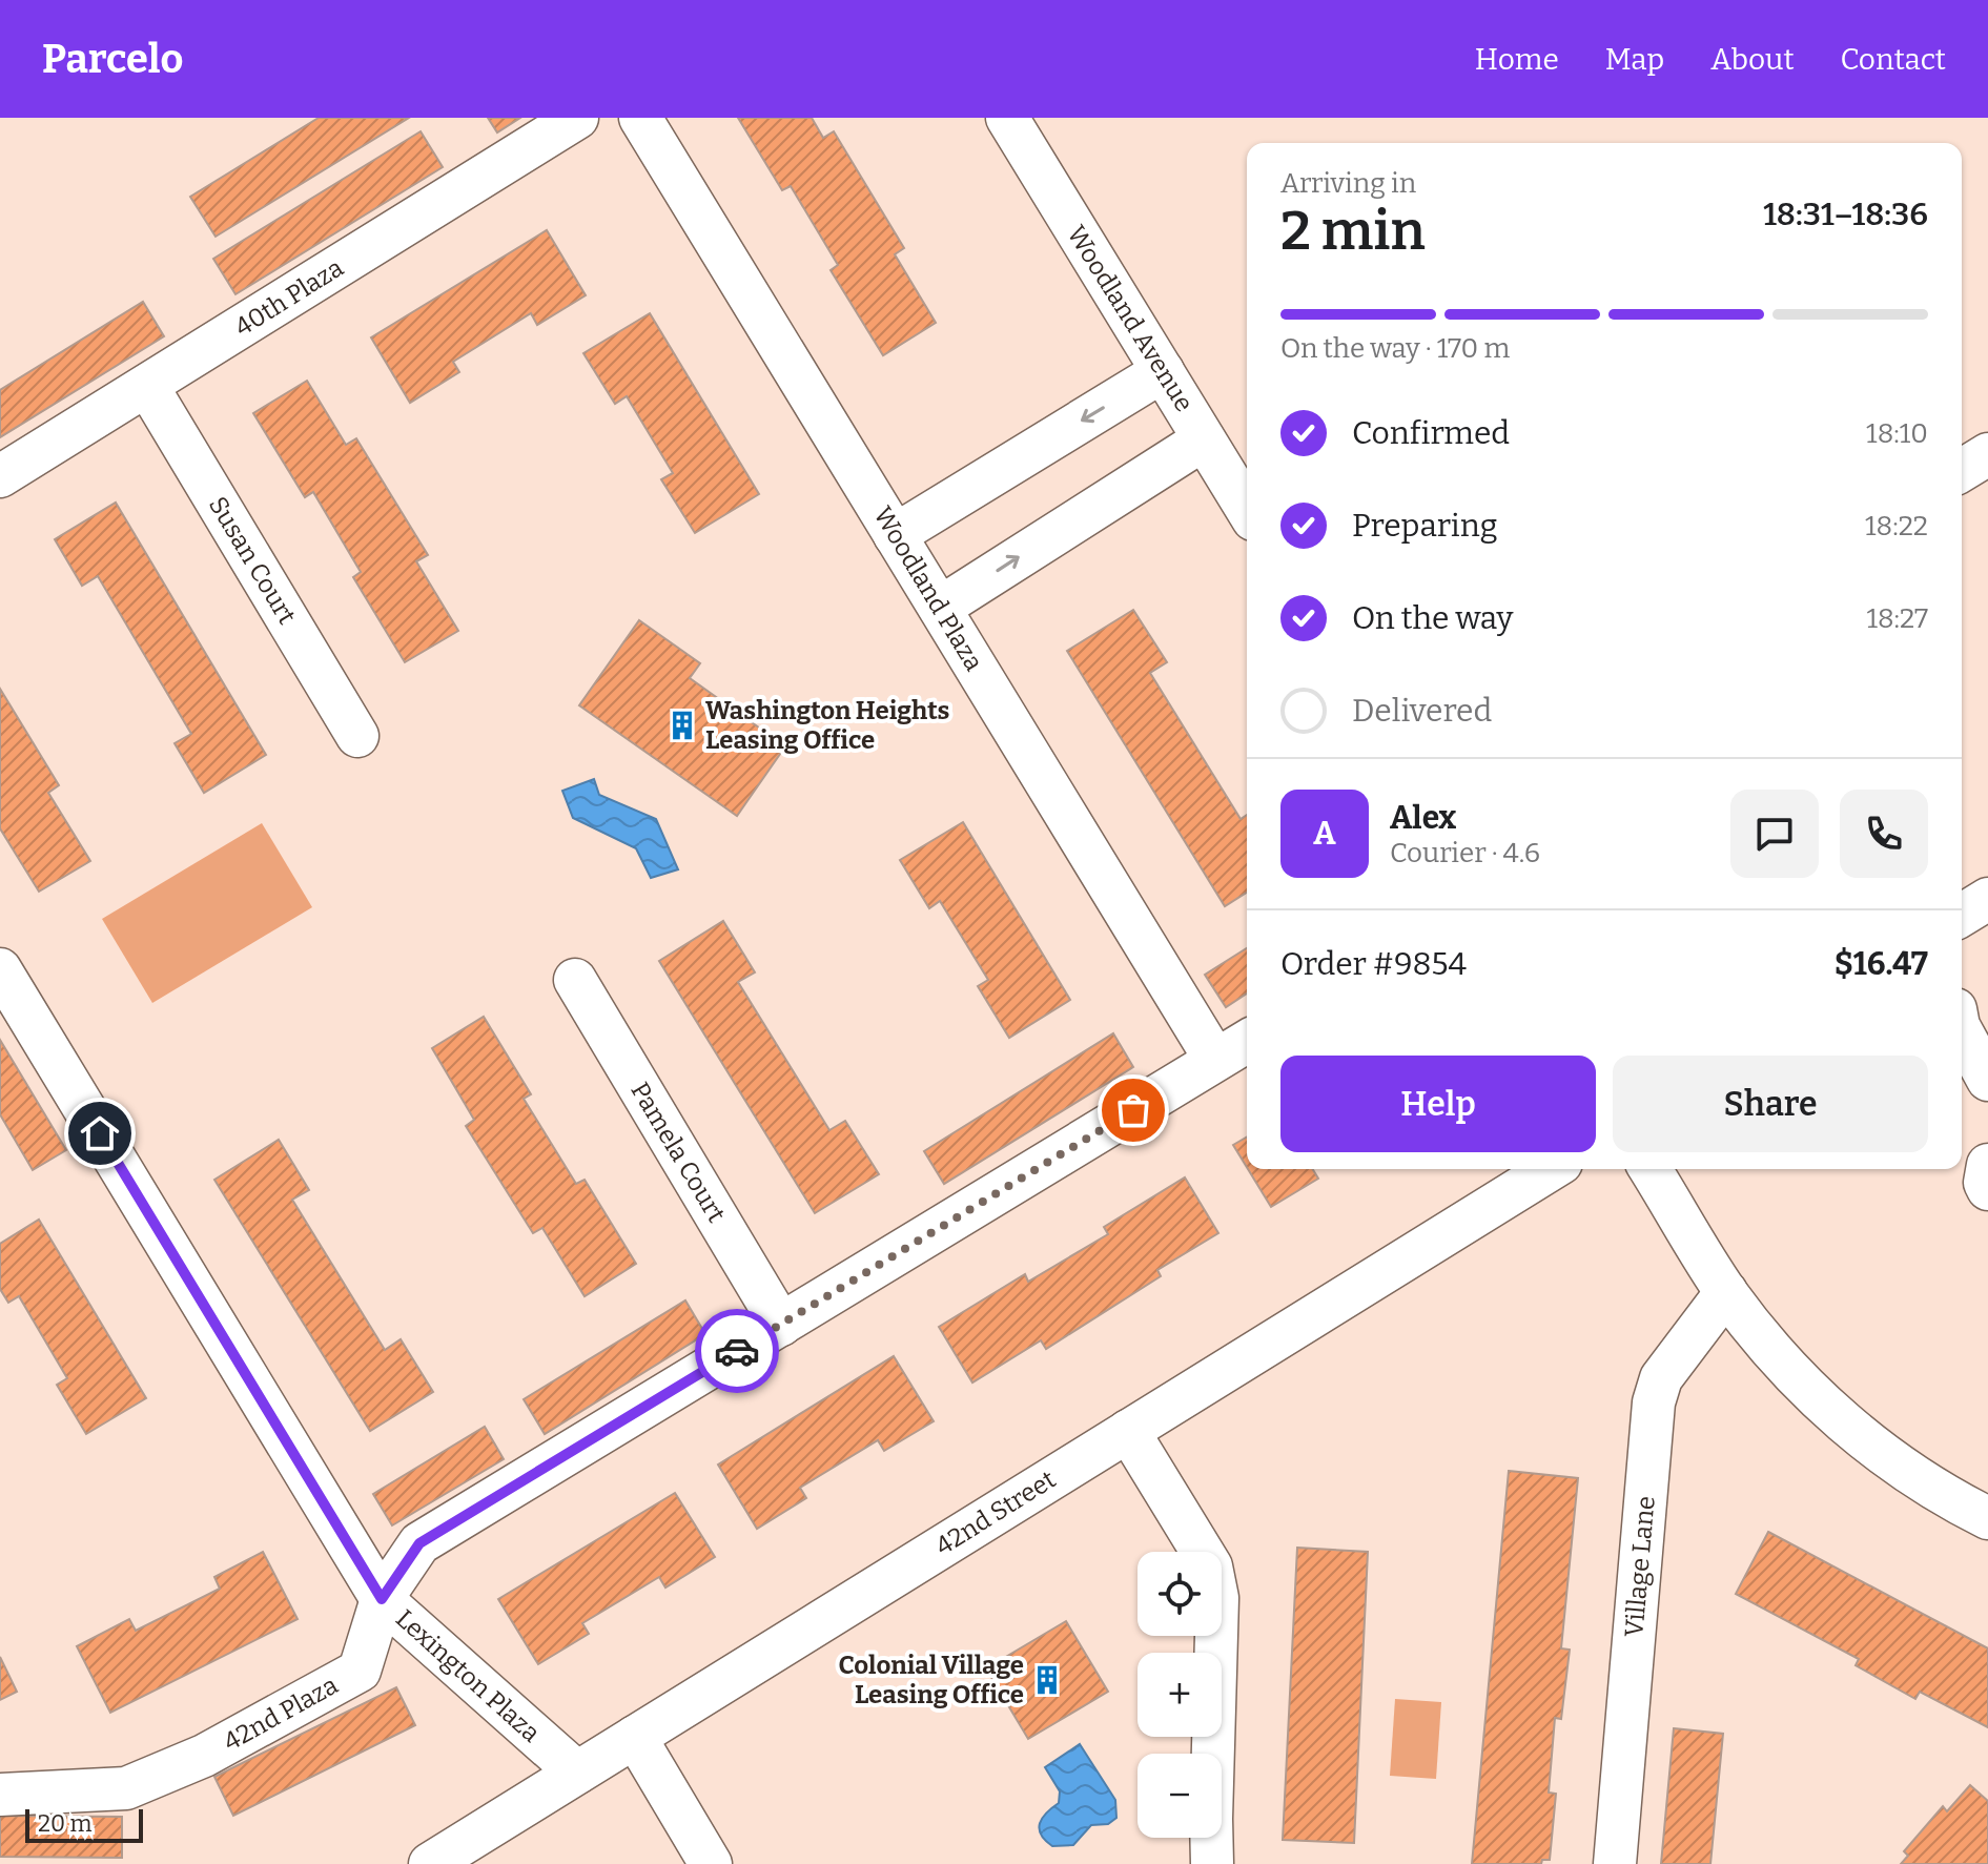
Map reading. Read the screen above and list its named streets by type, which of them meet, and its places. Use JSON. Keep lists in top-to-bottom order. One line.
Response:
{"streets":{"street":["40th Plaza","Woodland Avenue","Susan Court","Woodland Plaza","Pamela Court","42nd Street","Village Lane","Lexington Plaza","42nd Plaza"]},"crossings":[["40th Plaza","Susan Court"],["Woodland Plaza","42nd Plaza"],["Pamela Court","42nd Plaza"],["42nd Street","Lexington Plaza"],["Lexington Plaza","42nd Plaza"]],"places":{"building":["Washington Heights Leasing Office","Colonial Village Leasing Office"]},"scale_bar":"20 m","page":{"header":"Parcelo","nav":["Home","Map","About","Contact"],"heading":["2 min","Arriving in","18:31–18:36"],"panel":["Alex","Courier · 4.6","Order #9854","$16.47"],"bar":"On the way · 170 m","list":[["Confirmed","18:10"],["Preparing","18:22"],["On the way","18:27"],"Delivered"],"round":"A","buttons":["Help","Share"],"map_buttons":["+","−"],"scale":"20 m"}}
